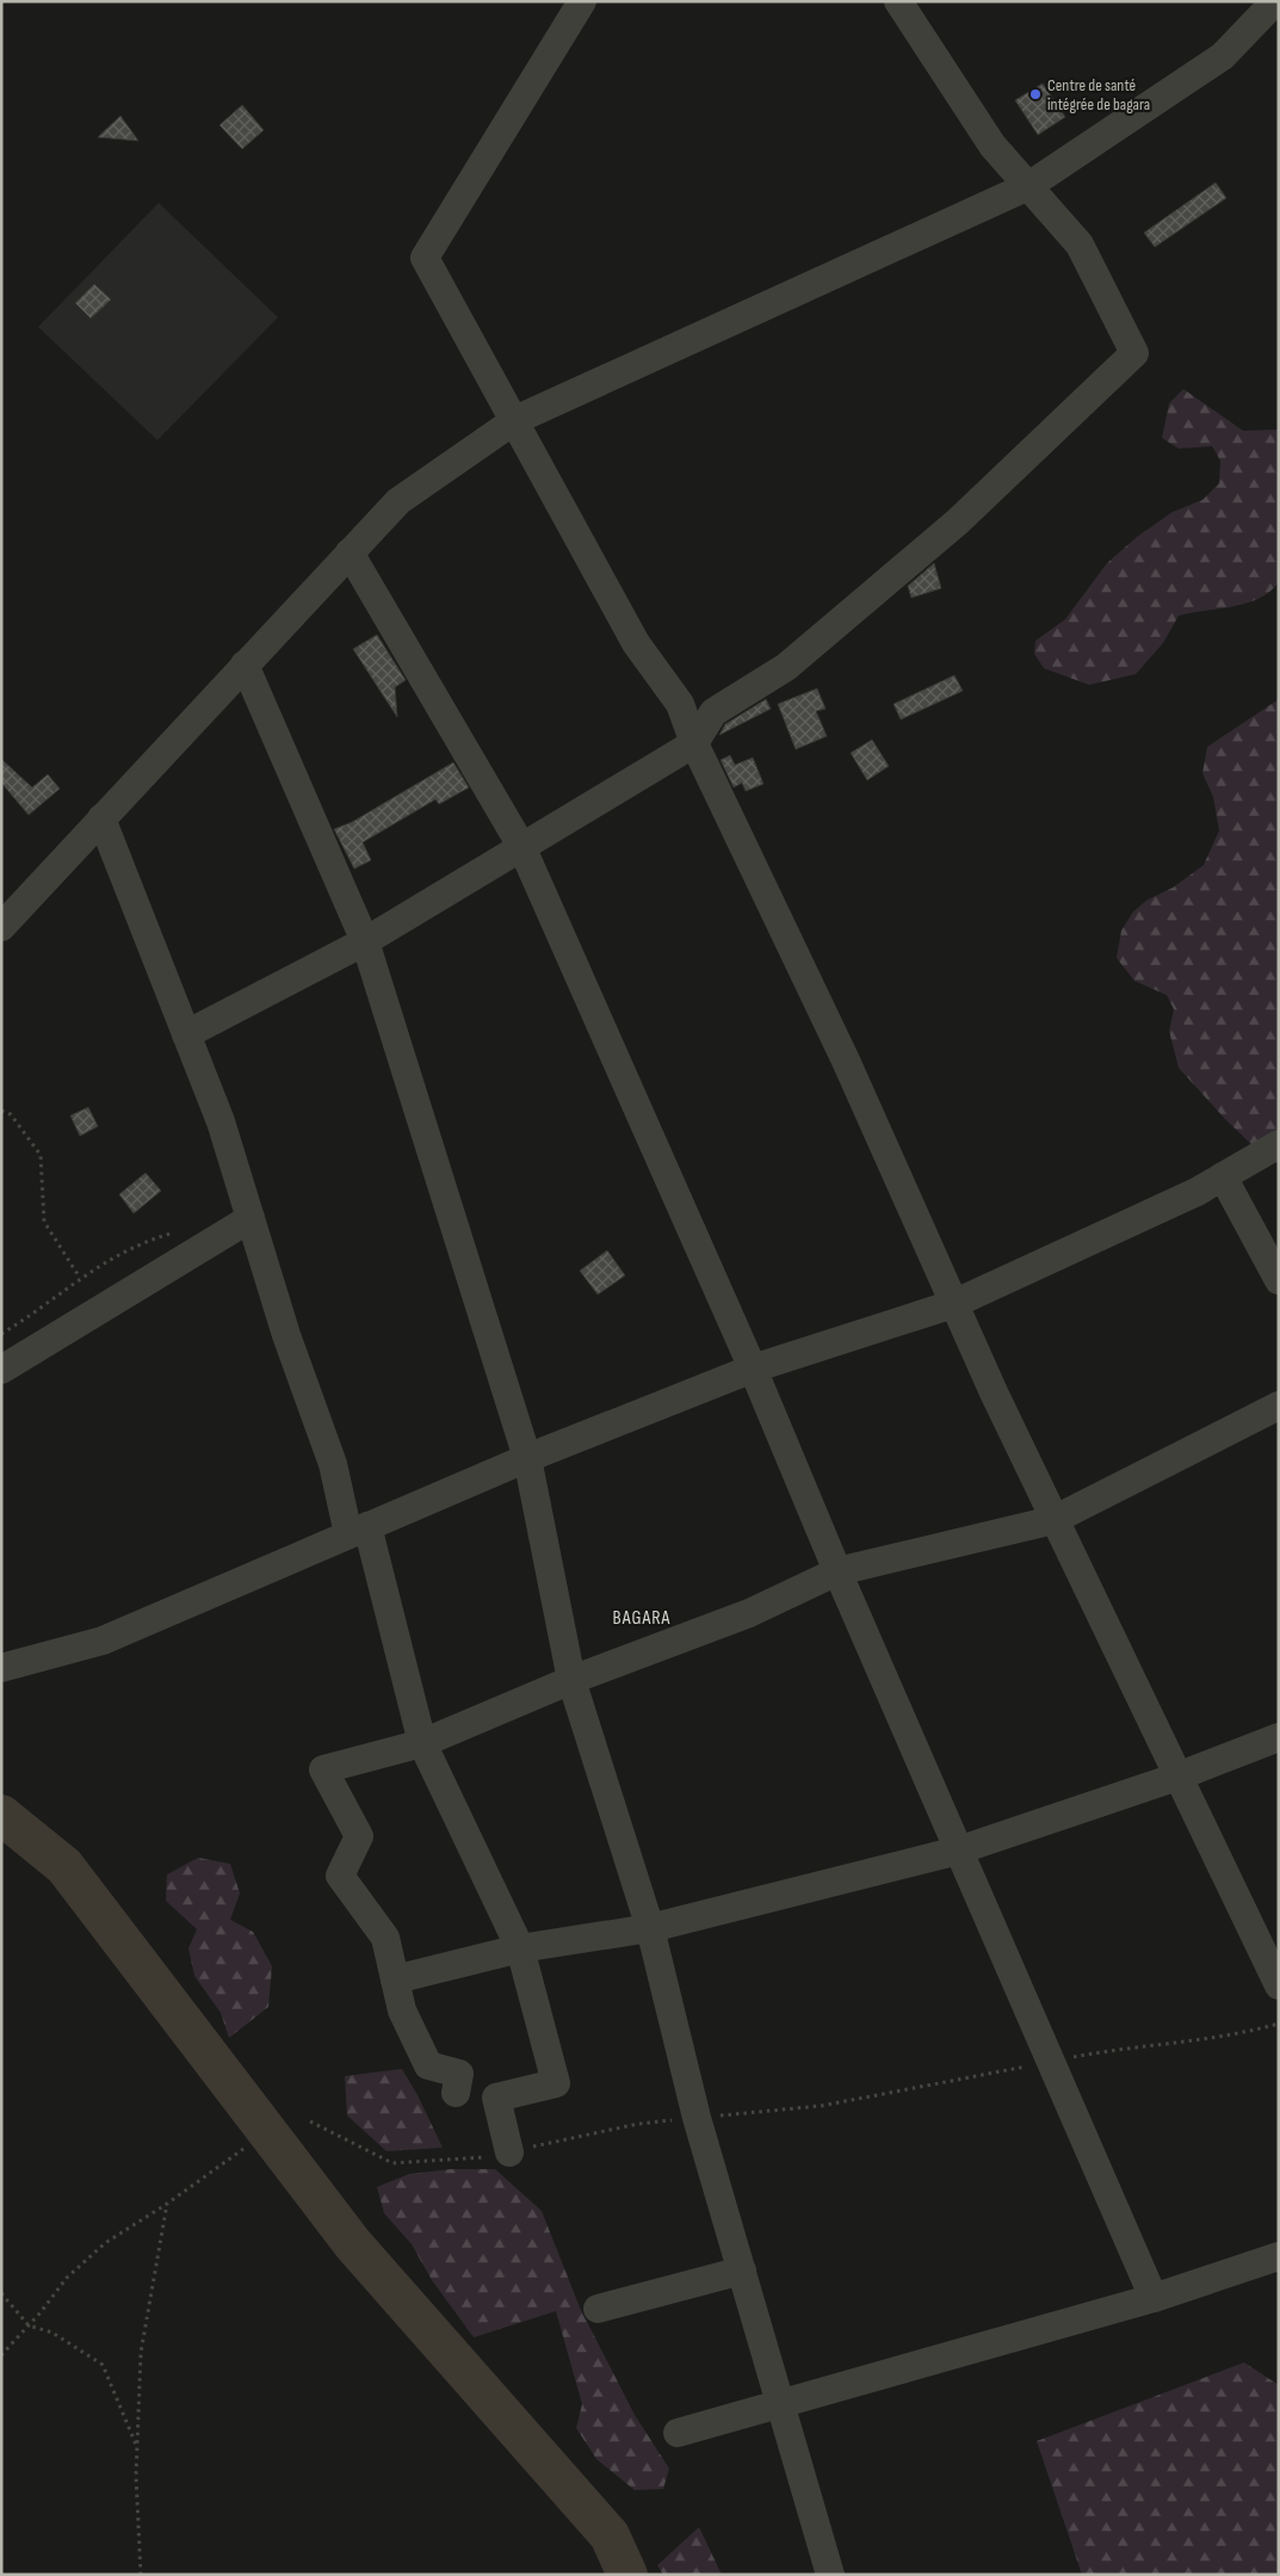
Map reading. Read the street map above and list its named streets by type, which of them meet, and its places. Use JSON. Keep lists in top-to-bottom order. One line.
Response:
{"districts":["BAGARA"],"places":["Centre de santé intégrée de bagara"]}
